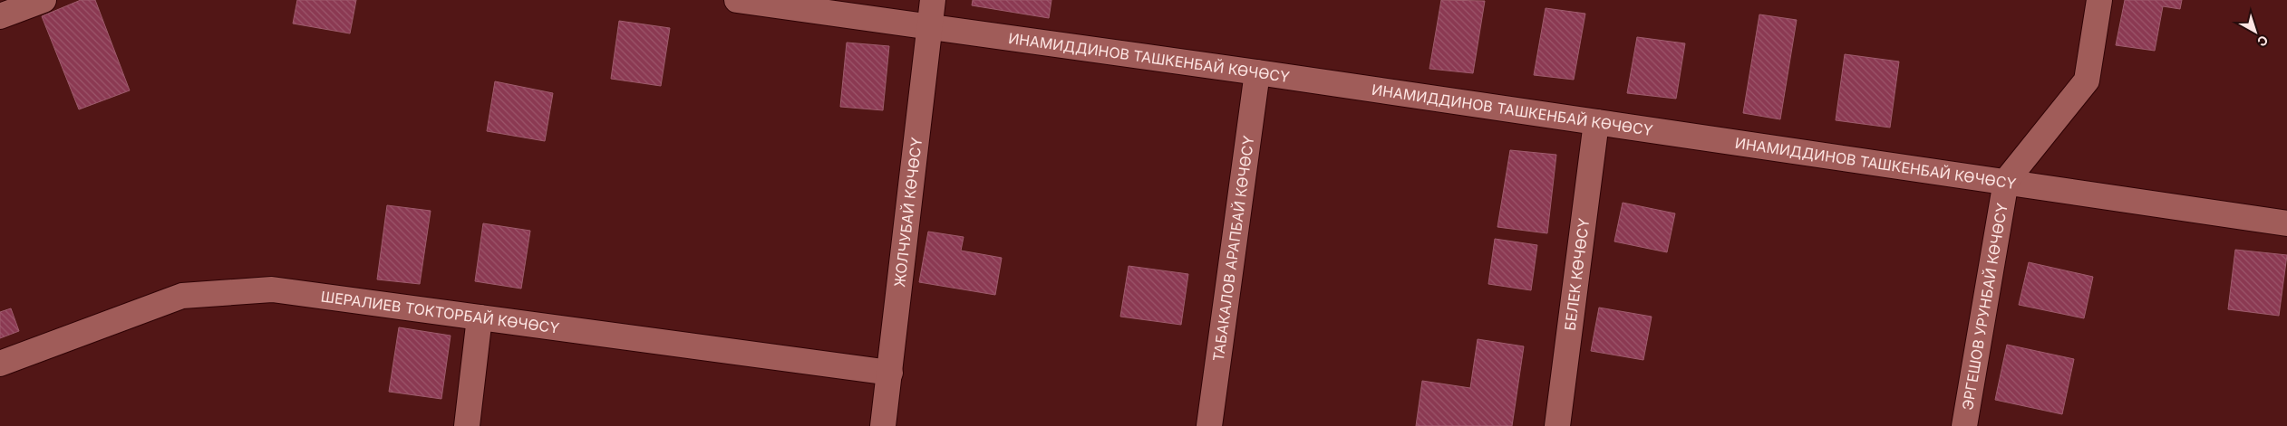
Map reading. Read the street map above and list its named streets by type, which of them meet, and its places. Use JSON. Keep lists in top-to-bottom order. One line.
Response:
{"streets":{"street":["ИНАМИДДИНОВ ТАШКЕНБАЙ КӨЧӨСҮ","ЖОЛЧУБАЙ КӨЧӨСҮ","ТАБАКАЛОВ АРАПБАЙ КӨЧӨСҮ","БЕЛЕК КӨЧӨСҮ","ЭРГЕШОВ УРУНБАЙ КӨЧӨСҮ","ШЕРАЛИЕВ ТОКТОРБАЙ КӨЧӨСҮ"]},"crossings":[["ИНАМИДДИНОВ ТАШКЕНБАЙ КӨЧӨСҮ","ЖОЛЧУБАЙ КӨЧӨСҮ"],["ИНАМИДДИНОВ ТАШКЕНБАЙ КӨЧӨСҮ","ТАБАКАЛОВ АРАПБАЙ КӨЧӨСҮ"],["ИНАМИДДИНОВ ТАШКЕНБАЙ КӨЧӨСҮ","БЕЛЕК КӨЧӨСҮ"],["ИНАМИДДИНОВ ТАШКЕНБАЙ КӨЧӨСҮ","ЭРГЕШОВ УРУНБАЙ КӨЧӨСҮ"],["ЖОЛЧУБАЙ КӨЧӨСҮ","ШЕРАЛИЕВ ТОКТОРБАЙ КӨЧӨСҮ"]],"north":"bottom right"}
